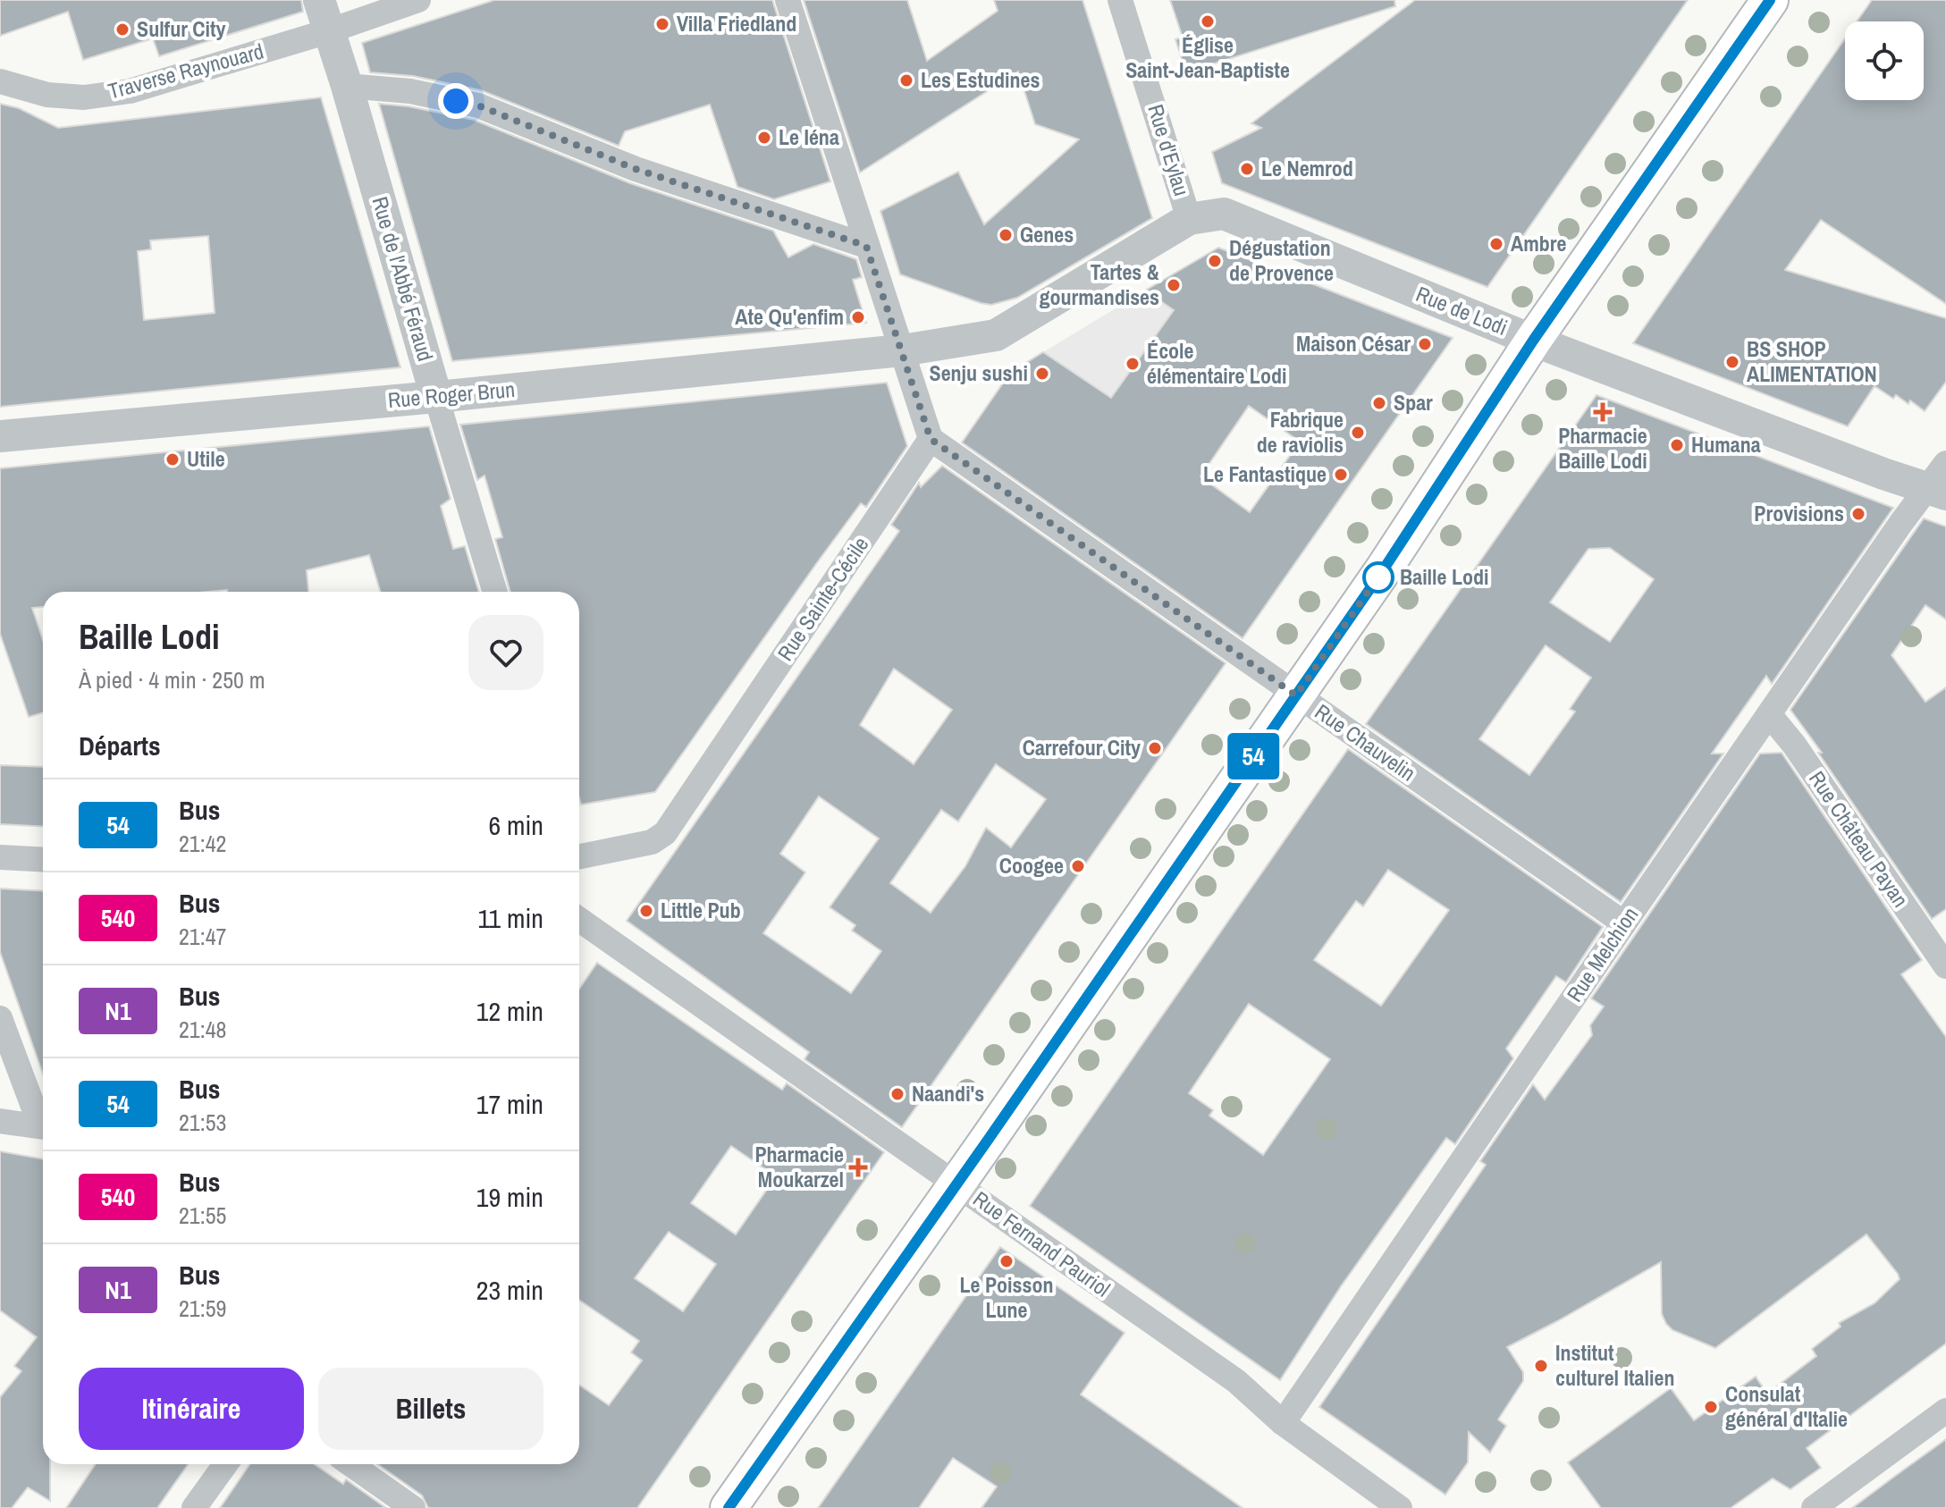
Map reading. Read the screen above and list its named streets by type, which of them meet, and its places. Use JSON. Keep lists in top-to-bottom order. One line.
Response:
{"streets":{"street":["Traverse Raynouard","Rue d'Eylau","Rue de l'Abbé Féraud","Rue de Lodi","Rue Roger Brun","Rue Sainte-Cécile","Rue Chauvelin","Rue Château Payan","Rue Melchion","Rue Fernand Pauriol"]},"crossings":[["Traverse Raynouard","Rue de l'Abbé Féraud"],["Rue d'Eylau","Rue de Lodi"],["Rue de l'Abbé Féraud","Rue Roger Brun"],["Rue de Lodi","Rue Roger Brun"],["Rue de Lodi","Rue Melchion"],["Rue Sainte-Cécile","Rue Chauvelin"],["Rue Chauvelin","Rue Melchion"],["Rue Château Payan","Rue Melchion"],["Rue Melchion","Rue Fernand Pauriol"]],"places":{"other":["Église Saint-Jean-Baptiste","Villa Friedland","Sulfur City","Les Estudines","Le Iéna","Le Nemrod","Genes","Ambre","Dégustation de Provence","Tartes & gourmandises","Ate Qu'enfim","Maison César","BS SHOP ALIMENTATION","École élémentaire Lodi","Senju sushi","Spar","Fabrique de raviolis","Humana","Utile","Le Fantastique","Provisions","Baille Lodi","Carrefour City","Coogee","Little Pub","Naandi's","Le Poisson Lune","Institut culturel Italien","Consulat général d'Italie"],"health":["Pharmacie Baille Lodi","Pharmacie Moukarzel"]},"lines":["bus line 54"],"page":{"on_map":"54","heading":[["Baille Lodi","À pied · 4 min · 250 m"],"Départs"],"list":[{"mark":"54","name":"Bus","note":"21:42","value":"6 min"},{"mark":"540","name":"Bus","note":"21:47","value":"11 min"},{"mark":"N1","name":"Bus","note":"21:48","value":"12 min"},{"mark":"54","name":"Bus","note":"21:53","value":"17 min"},{"mark":"540","name":"Bus","note":"21:55","value":"19 min"},{"mark":"N1","name":"Bus","note":"21:59","value":"23 min"}],"buttons":["Itinéraire","Billets"]}}
